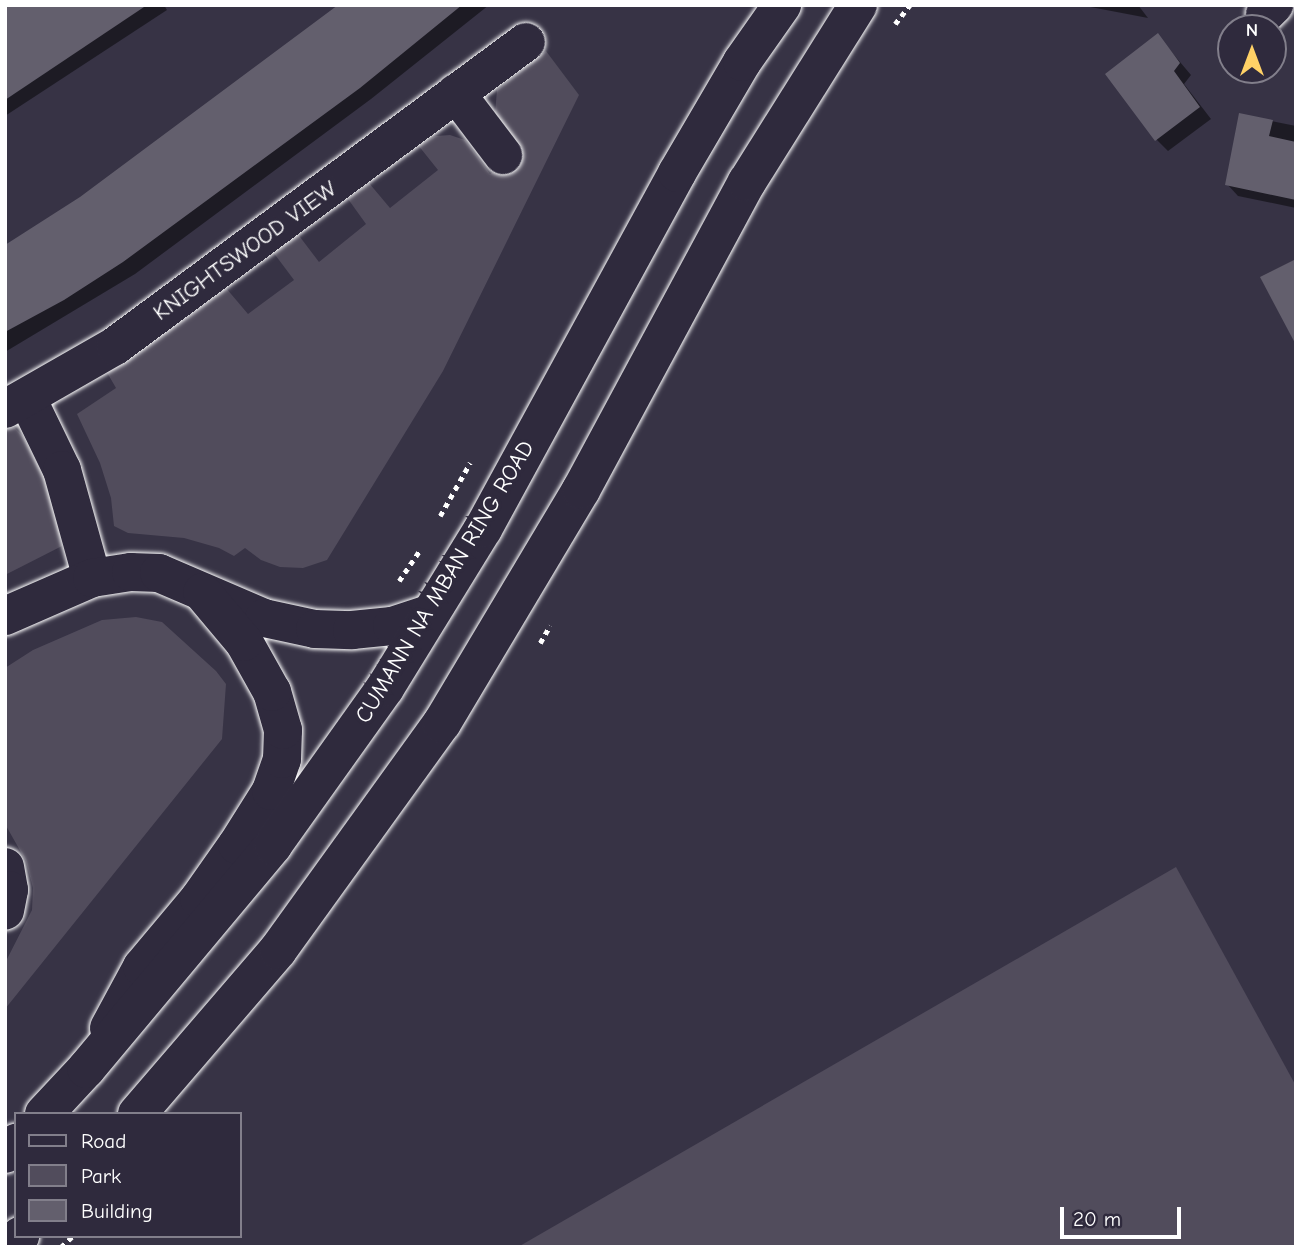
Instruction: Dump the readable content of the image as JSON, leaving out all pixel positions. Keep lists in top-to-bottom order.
{
  "streets": {
    "main road": ["KNIGHTSWOOD VIEW", "CUMANN NA MBAN RING ROAD"]
  },
  "legend": ["Road", "Park", "Building"],
  "scale_bar": "20 m",
  "north": "top"
}
